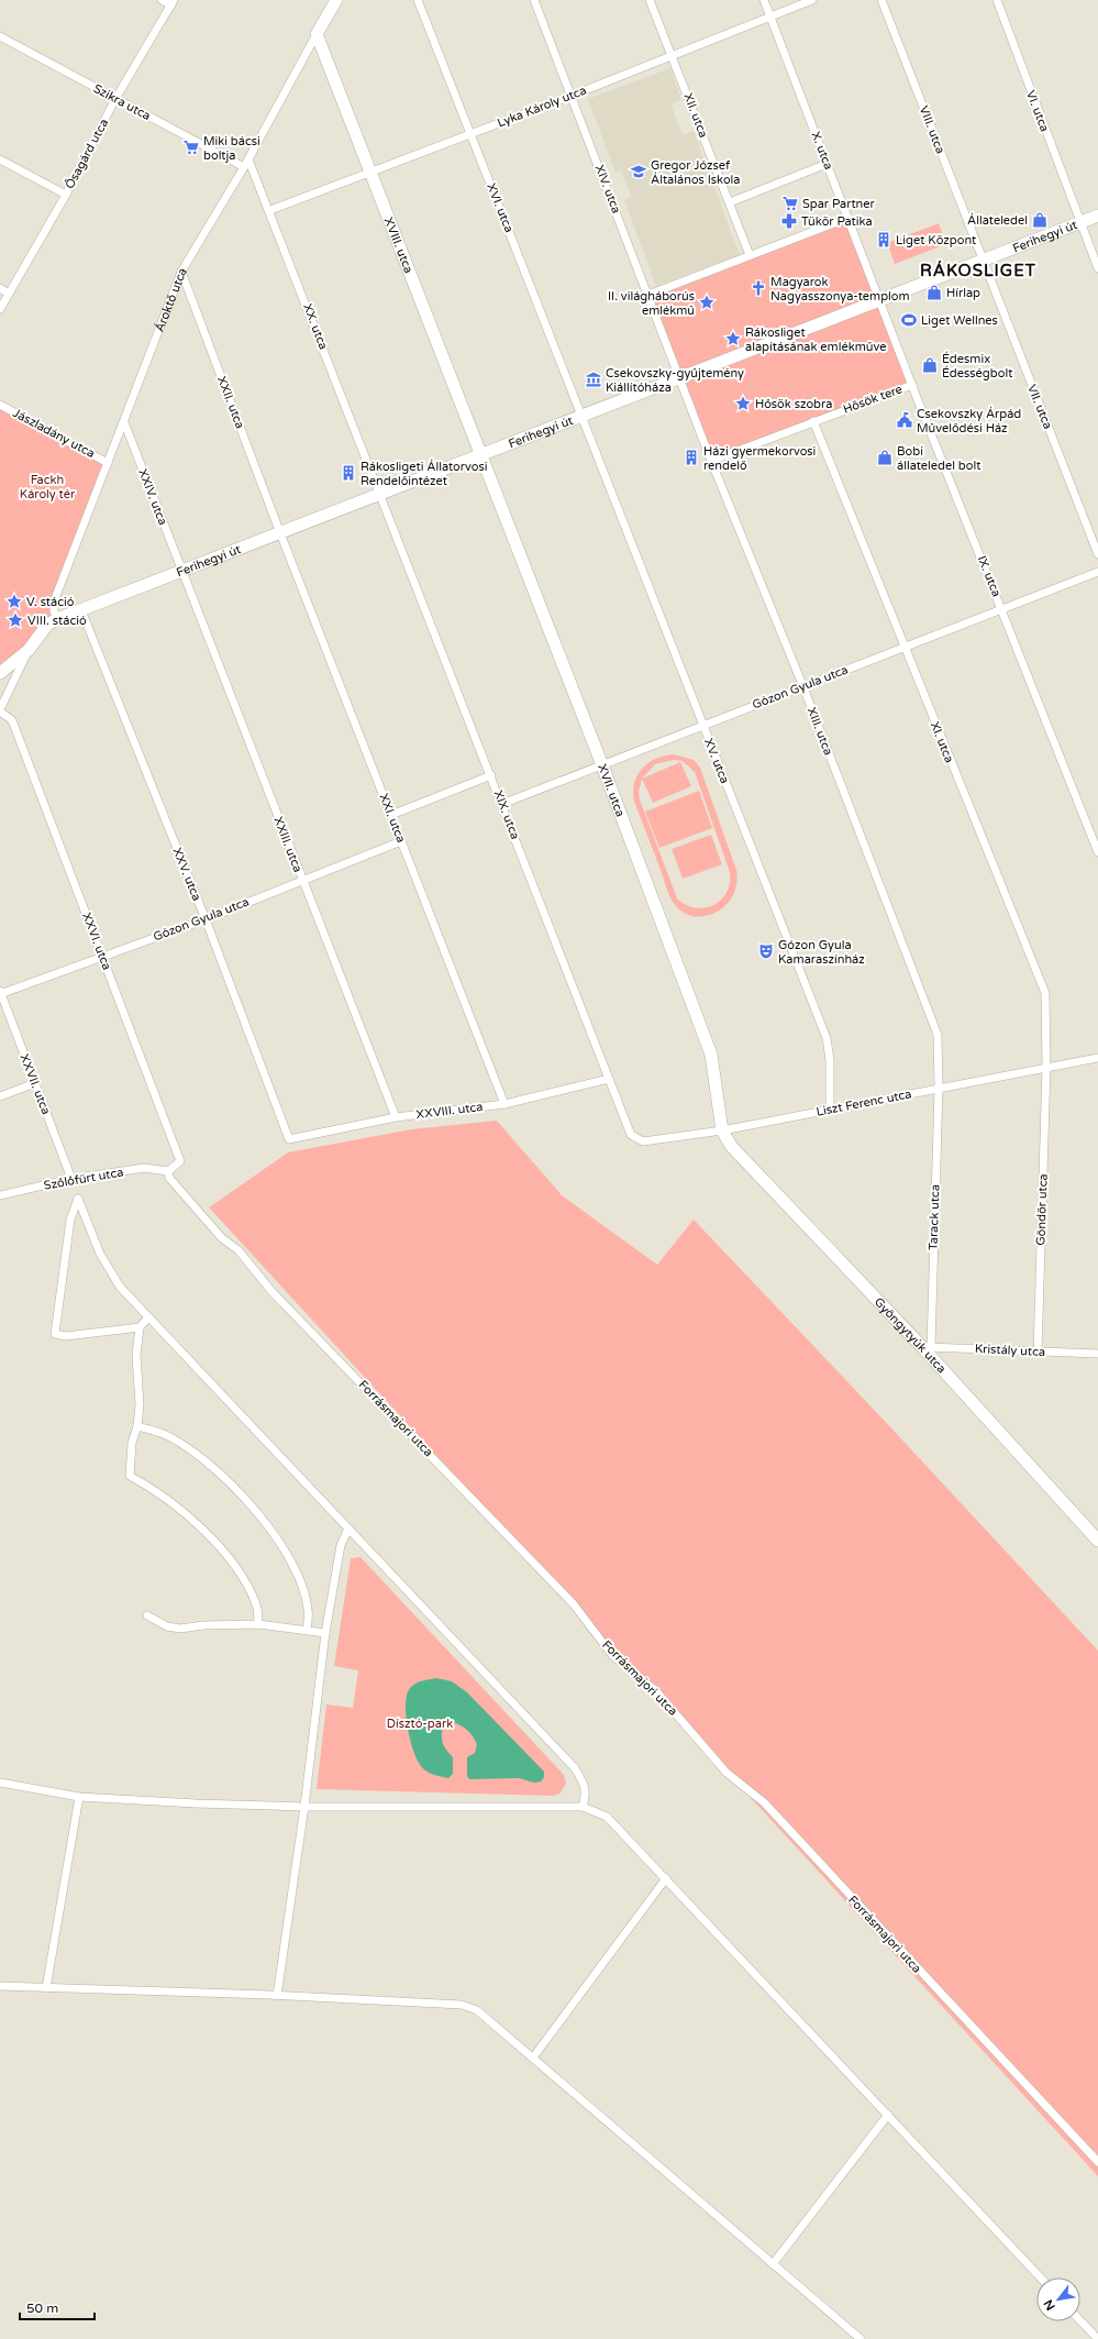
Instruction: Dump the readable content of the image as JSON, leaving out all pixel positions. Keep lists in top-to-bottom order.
{
  "streets": {
    "street": [
      "Szikra utca",
      "Lyka Károly utca",
      "VI. utca",
      "XII. utca",
      "VIII. utca",
      "X. utca",
      "Ősagárd utca",
      "XIV. utca",
      "XVI. utca",
      "Ferihegyi út",
      "XVIII. utca",
      "Ároktő utca",
      "XX. utca",
      "Hősök tere",
      "XXII. utca",
      "VII. utca",
      "Jászladány utca",
      "XXIV. utca",
      "IX. utca",
      "Gózon Gyula utca",
      "XIII. utca",
      "XI. utca",
      "XV. utca",
      "XVII. utca",
      "XIX. utca",
      "XXI. utca",
      "XXIII. utca",
      "XXV. utca",
      "XXVI. utca",
      "XXVII. utca",
      "Liszt Ferenc utca",
      "XXVIII. utca",
      "Szőlőfürt utca",
      "Göndör utca",
      "Tarack utca",
      "Gyöngytyúk utca",
      "Kristály utca",
      "Forrásmajori utca"
    ]
  },
  "crossings": [
    ["Szikra utca", "Ősagárd utca"],
    ["Szikra utca", "Ároktő utca"],
    ["Lyka Károly utca", "XII. utca"],
    ["Lyka Károly utca", "X. utca"],
    ["Lyka Károly utca", "XIV. utca"],
    ["Lyka Károly utca", "XVI. utca"],
    ["Lyka Károly utca", "XVIII. utca"],
    ["Lyka Károly utca", "XX. utca"],
    ["VI. utca", "Ferihegyi út"],
    ["VIII. utca", "Ferihegyi út"],
    ["VIII. utca", "VII. utca"],
    ["X. utca", "Ferihegyi út"],
    ["X. utca", "IX. utca"],
    ["XIV. utca", "Ferihegyi út"],
    ["XIV. utca", "XIII. utca"],
    ["XVI. utca", "Ferihegyi út"],
    ["XVI. utca", "XV. utca"],
    ["Ferihegyi út", "XVIII. utca"],
    ["Ferihegyi út", "Ároktő utca"],
    ["Ferihegyi út", "XX. utca"],
    ["Ferihegyi út", "XXII. utca"],
    ["Ferihegyi út", "VII. utca"],
    ["Ferihegyi út", "XXIV. utca"],
    ["Ferihegyi út", "IX. utca"],
    ["Ferihegyi út", "XIII. utca"],
    ["Ferihegyi út", "XV. utca"],
    ["Ferihegyi út", "XVII. utca"],
    ["Ferihegyi út", "XIX. utca"],
    ["Ferihegyi út", "XXI. utca"],
    ["Ferihegyi út", "XXIII. utca"],
    ["Ferihegyi út", "XXV. utca"],
    ["XVIII. utca", "Ároktő utca"],
    ["XVIII. utca", "XVII. utca"],
    ["Ároktő utca", "XX. utca"],
    ["Ároktő utca", "XXII. utca"],
    ["Ároktő utca", "Jászladány utca"],
    ["Ároktő utca", "XXIV. utca"],
    ["XX. utca", "XIX. utca"],
    ["Hősök tere", "IX. utca"],
    ["Hősök tere", "XIII. utca"],
    ["Hősök tere", "XI. utca"],
    ["XXII. utca", "XXI. utca"],
    ["XXIV. utca", "XXIII. utca"],
    ["IX. utca", "Gózon Gyula utca"],
    ["Gózon Gyula utca", "XIII. utca"],
    ["Gózon Gyula utca", "XI. utca"],
    ["Gózon Gyula utca", "XV. utca"],
    ["Gózon Gyula utca", "XVII. utca"],
    ["Gózon Gyula utca", "XIX. utca"],
    ["Gózon Gyula utca", "XXI. utca"],
    ["Gózon Gyula utca", "XXIII. utca"],
    ["Gózon Gyula utca", "XXV. utca"],
    ["Gózon Gyula utca", "XXVI. utca"],
    ["Gózon Gyula utca", "XXVII. utca"],
    ["XIII. utca", "Liszt Ferenc utca"],
    ["XIII. utca", "Tarack utca"],
    ["XI. utca", "Liszt Ferenc utca"],
    ["XI. utca", "Göndör utca"],
    ["XV. utca", "Liszt Ferenc utca"],
    ["XVII. utca", "Liszt Ferenc utca"],
    ["XVII. utca", "Gyöngytyúk utca"],
    ["XIX. utca", "Liszt Ferenc utca"],
    ["XIX. utca", "XXVIII. utca"],
    ["XXI. utca", "XXVIII. utca"],
    ["XXIII. utca", "XXVIII. utca"],
    ["XXV. utca", "XXVIII. utca"],
    ["XXVI. utca", "Szőlőfürt utca"],
    ["XXVI. utca", "Forrásmajori utca"],
    ["XXVII. utca", "Szőlőfürt utca"],
    ["Liszt Ferenc utca", "Göndör utca"],
    ["Liszt Ferenc utca", "Tarack utca"],
    ["Liszt Ferenc utca", "Gyöngytyúk utca"],
    ["Szőlőfürt utca", "Forrásmajori utca"],
    ["Göndör utca", "Kristály utca"],
    ["Tarack utca", "Gyöngytyúk utca"],
    ["Tarack utca", "Kristály utca"],
    ["Gyöngytyúk utca", "Kristály utca"]
  ],
  "districts": ["RÁKOSLIGET"],
  "parks": ["Fackh Károly tér", "Dísztó-park"],
  "places": {
    "supermarket": ["Miki bácsi boltja", "Spar Partner"],
    "school or university": ["Gregor József Általános Iskola"],
    "shop": [
      "Állateledel",
      "Hírlap",
      "Édesmix Édességbolt",
      "Bobi állateledel bolt"
    ],
    "pharmacy": ["Tükör Patika"],
    "building": ["Liget Központ", "Házi gyermekorvosi rendelő", "Rákosligeti Állatorvosi Rendelőintézet"],
    "church": ["Magyarok Nagyasszonya-templom"],
    "place": [
      "II. világháborús emlékmű",
      "Rákosliget alapításának emlékműve",
      "Hősök szobra",
      "V. stáció",
      "VIII. stáció"
    ],
    "sports": ["Liget Wellnes"],
    "museum": ["Csekovszky-gyűjtemény Kiállítóháza"],
    "public building": ["Csekovszky Árpád Művelődési Ház"],
    "theatre": ["Gózon Gyula Kamaraszínház"]
  },
  "scale_bar": "50 m",
  "north": "bottom left"
}
